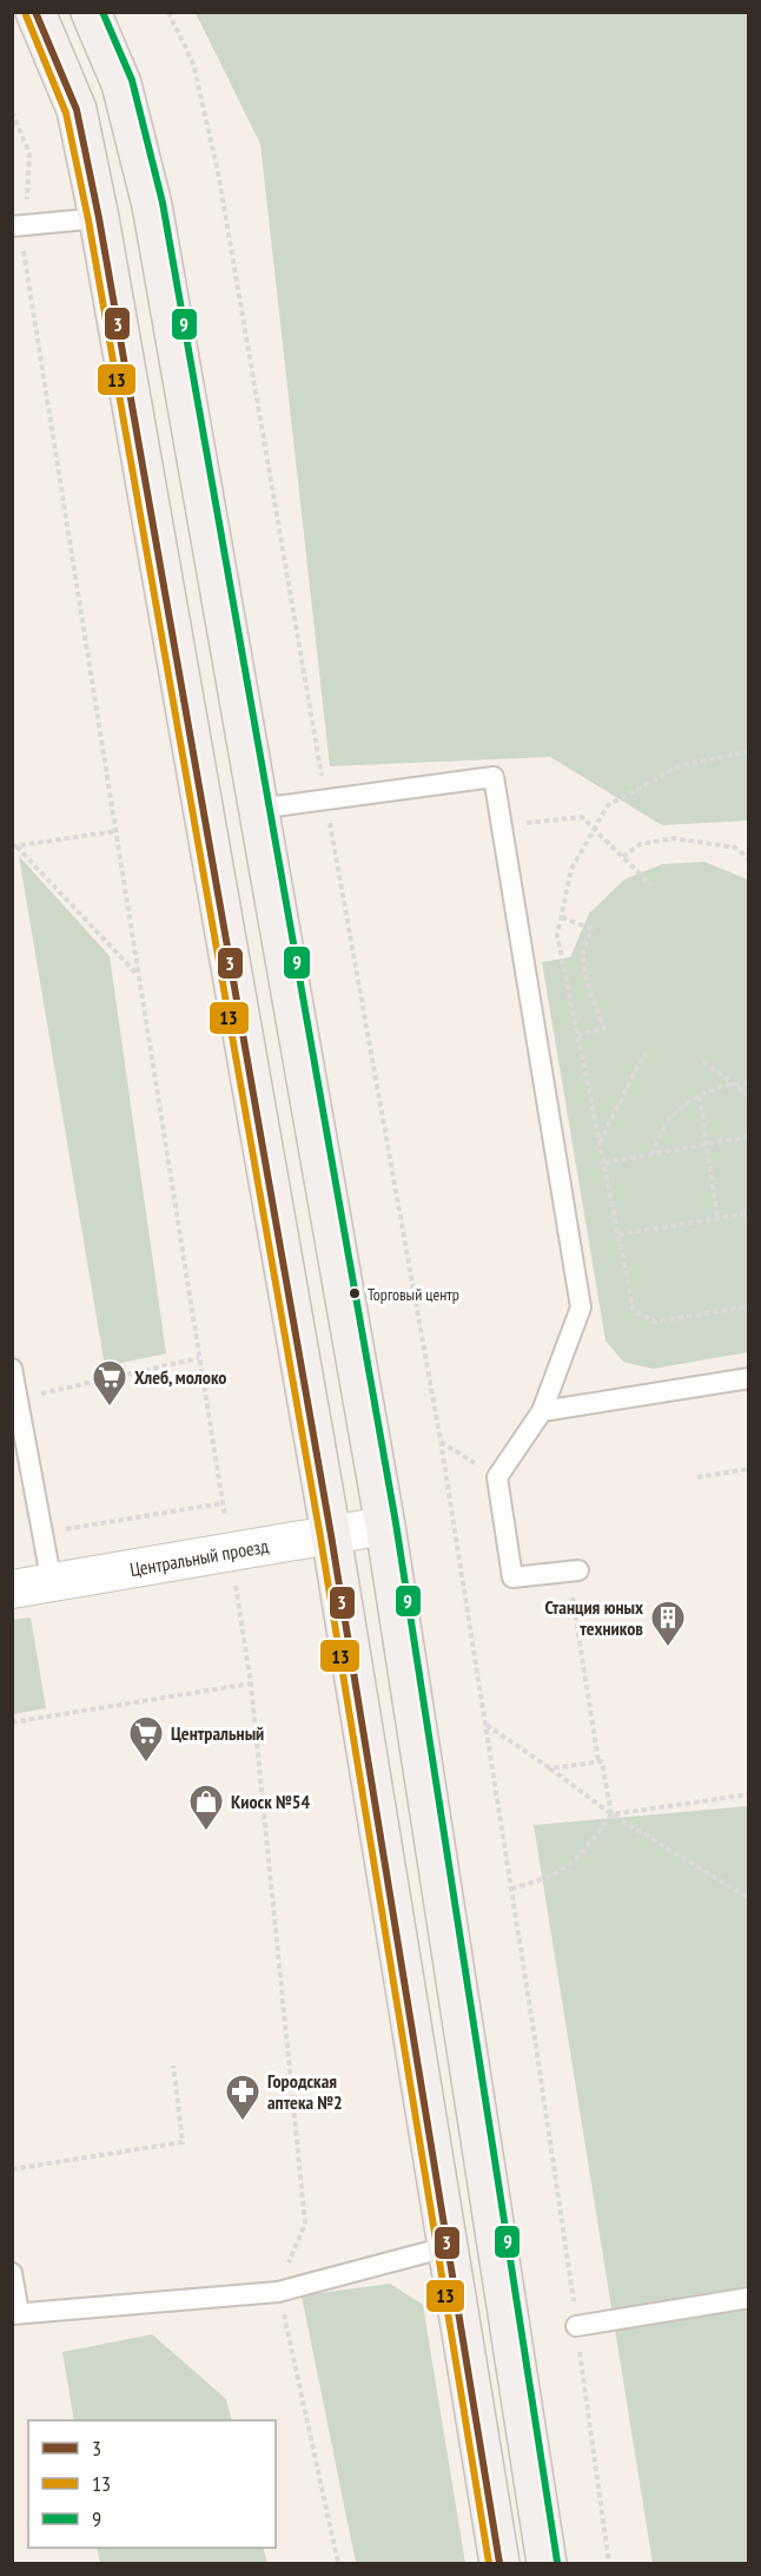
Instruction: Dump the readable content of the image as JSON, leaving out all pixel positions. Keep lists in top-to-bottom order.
{
  "streets": {
    "street": ["Центральный проезд"]
  },
  "places": {
    "other": ["Торговый центр"],
    "supermarket": ["Хлеб, молоко", "Центральный"],
    "building": ["Станция юных техников"],
    "shop": ["Киоск №54"],
    "pharmacy": ["Городская аптека №2"]
  },
  "lines": ["transit line 3", "transit line 9", "transit line 13"],
  "legend": ["3", "13", "9"]
}
